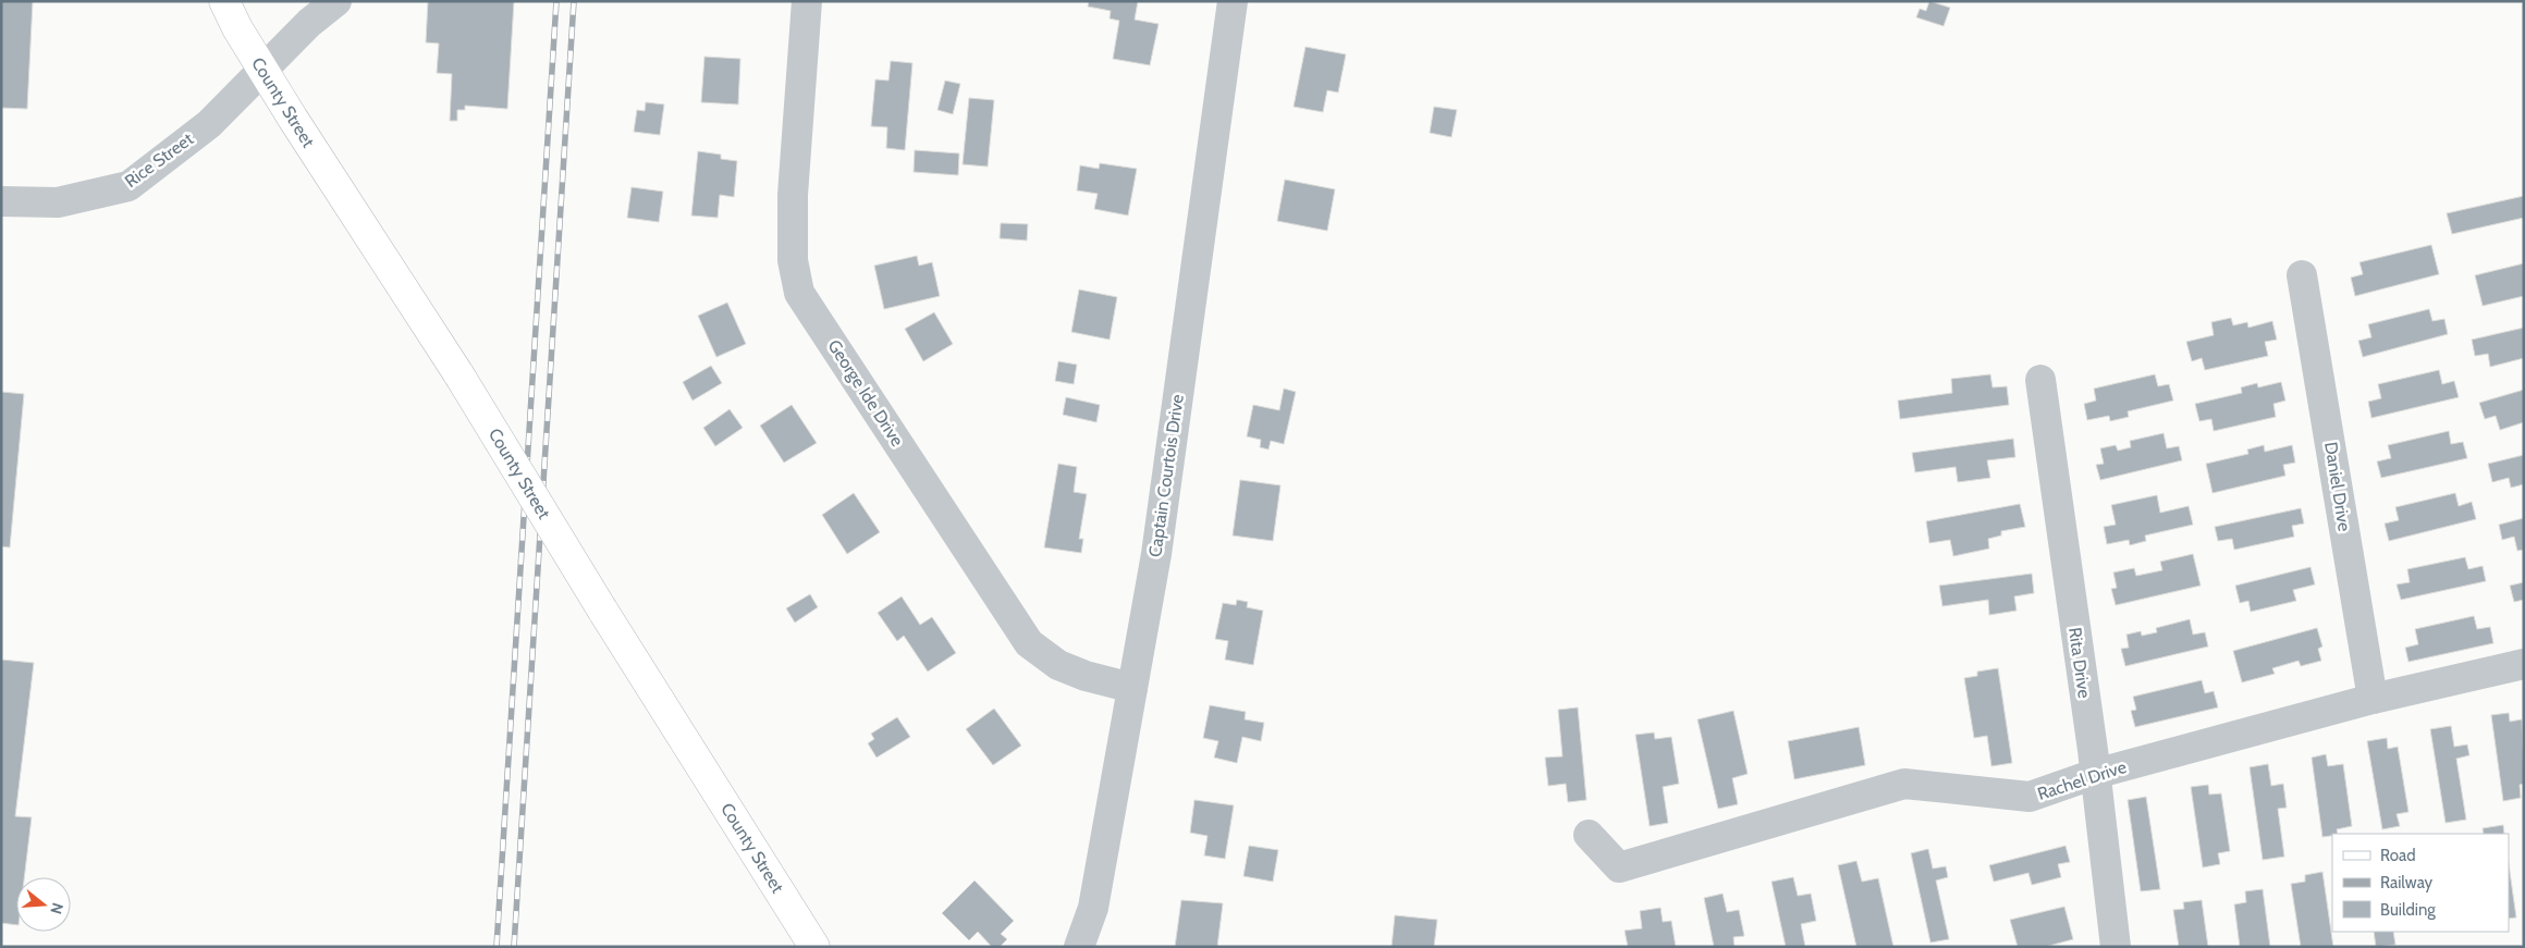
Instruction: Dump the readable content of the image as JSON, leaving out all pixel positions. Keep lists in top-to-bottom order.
{
  "streets": {
    "main road": ["County Street"],
    "street": [
      "Rice Street",
      "George Ide Drive",
      "Captain Courtois Drive",
      "Daniel Drive",
      "Rita Drive",
      "Rachel Drive"
    ]
  },
  "crossings": [
    ["County Street", "Rice Street"],
    ["George Ide Drive", "Captain Courtois Drive"],
    ["Daniel Drive", "Rachel Drive"],
    ["Rita Drive", "Rachel Drive"]
  ],
  "legend": ["Road", "Railway", "Building"],
  "north": "right"
}
